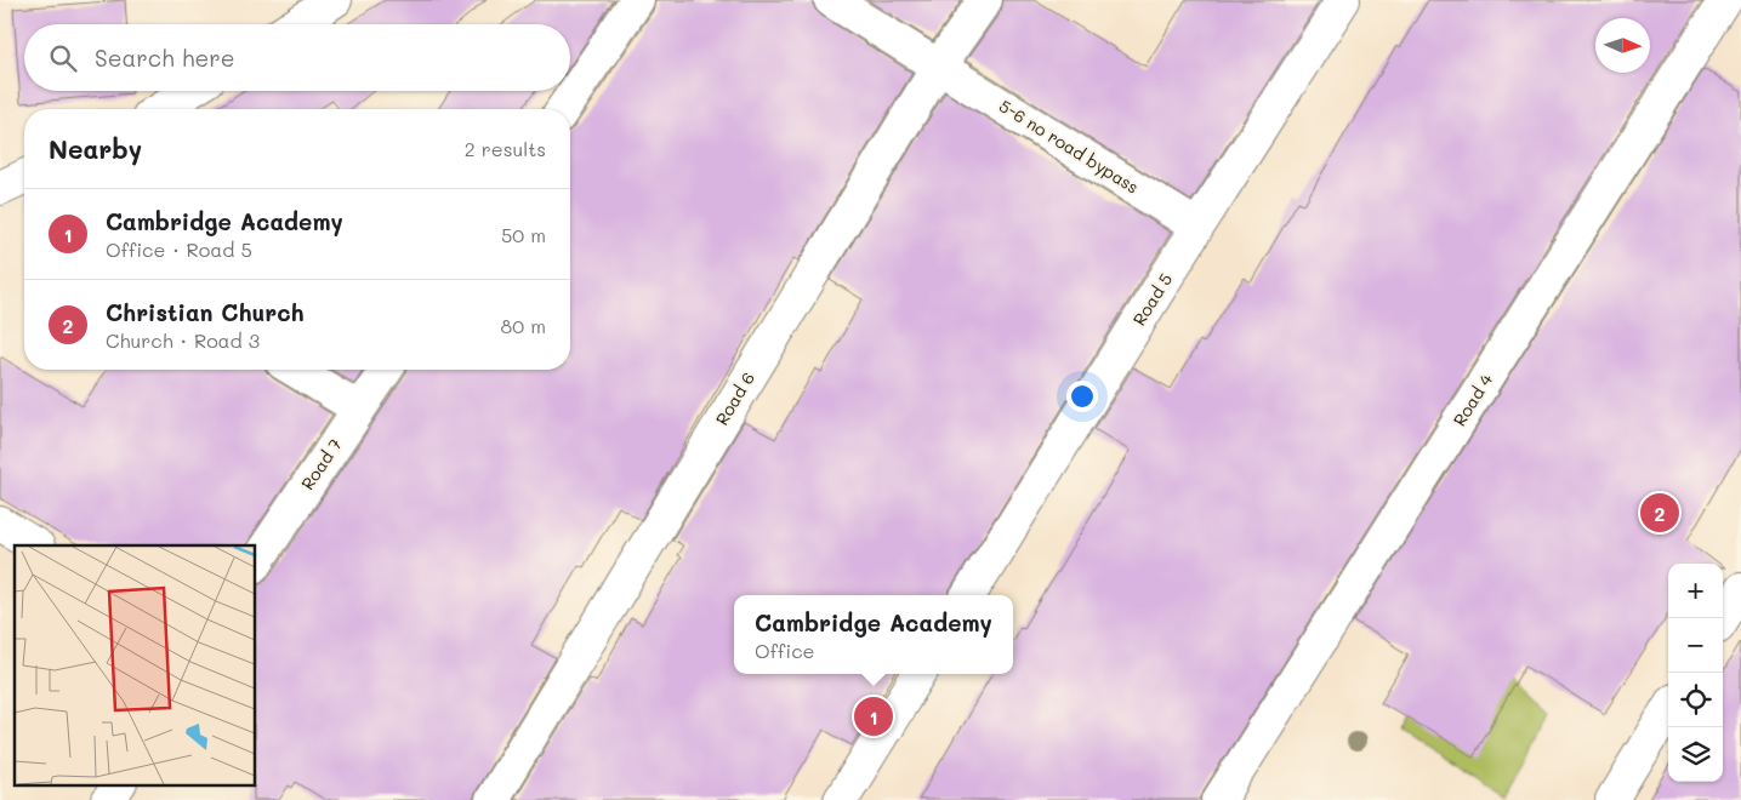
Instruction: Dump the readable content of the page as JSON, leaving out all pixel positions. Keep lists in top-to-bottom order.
{
  "streets": {
    "street": [
      "5-6 no road bypass",
      "Road 5",
      "Road 6",
      "Road 4",
      "Road 7"
    ]
  },
  "crossings": [
    ["5-6 no road bypass", "Road 5"],
    ["5-6 no road bypass", "Road 6"]
  ],
  "north": "right",
  "page": {
    "search": "Search here",
    "heading": ["Nearby", "2 results"],
    "list": [
      {
        "mark": "1",
        "name": "Cambridge Academy",
        "note": "Office · Road 5",
        "value": "50 m"
      },
      {
        "mark": "2",
        "name": "Christian Church",
        "note": "Church · Road 3",
        "value": "80 m"
      }
    ],
    "pins": ["2", "1"],
    "map_buttons": ["+", "−"],
    "popup": ["Cambridge Academy", "Office"]
  }
}
